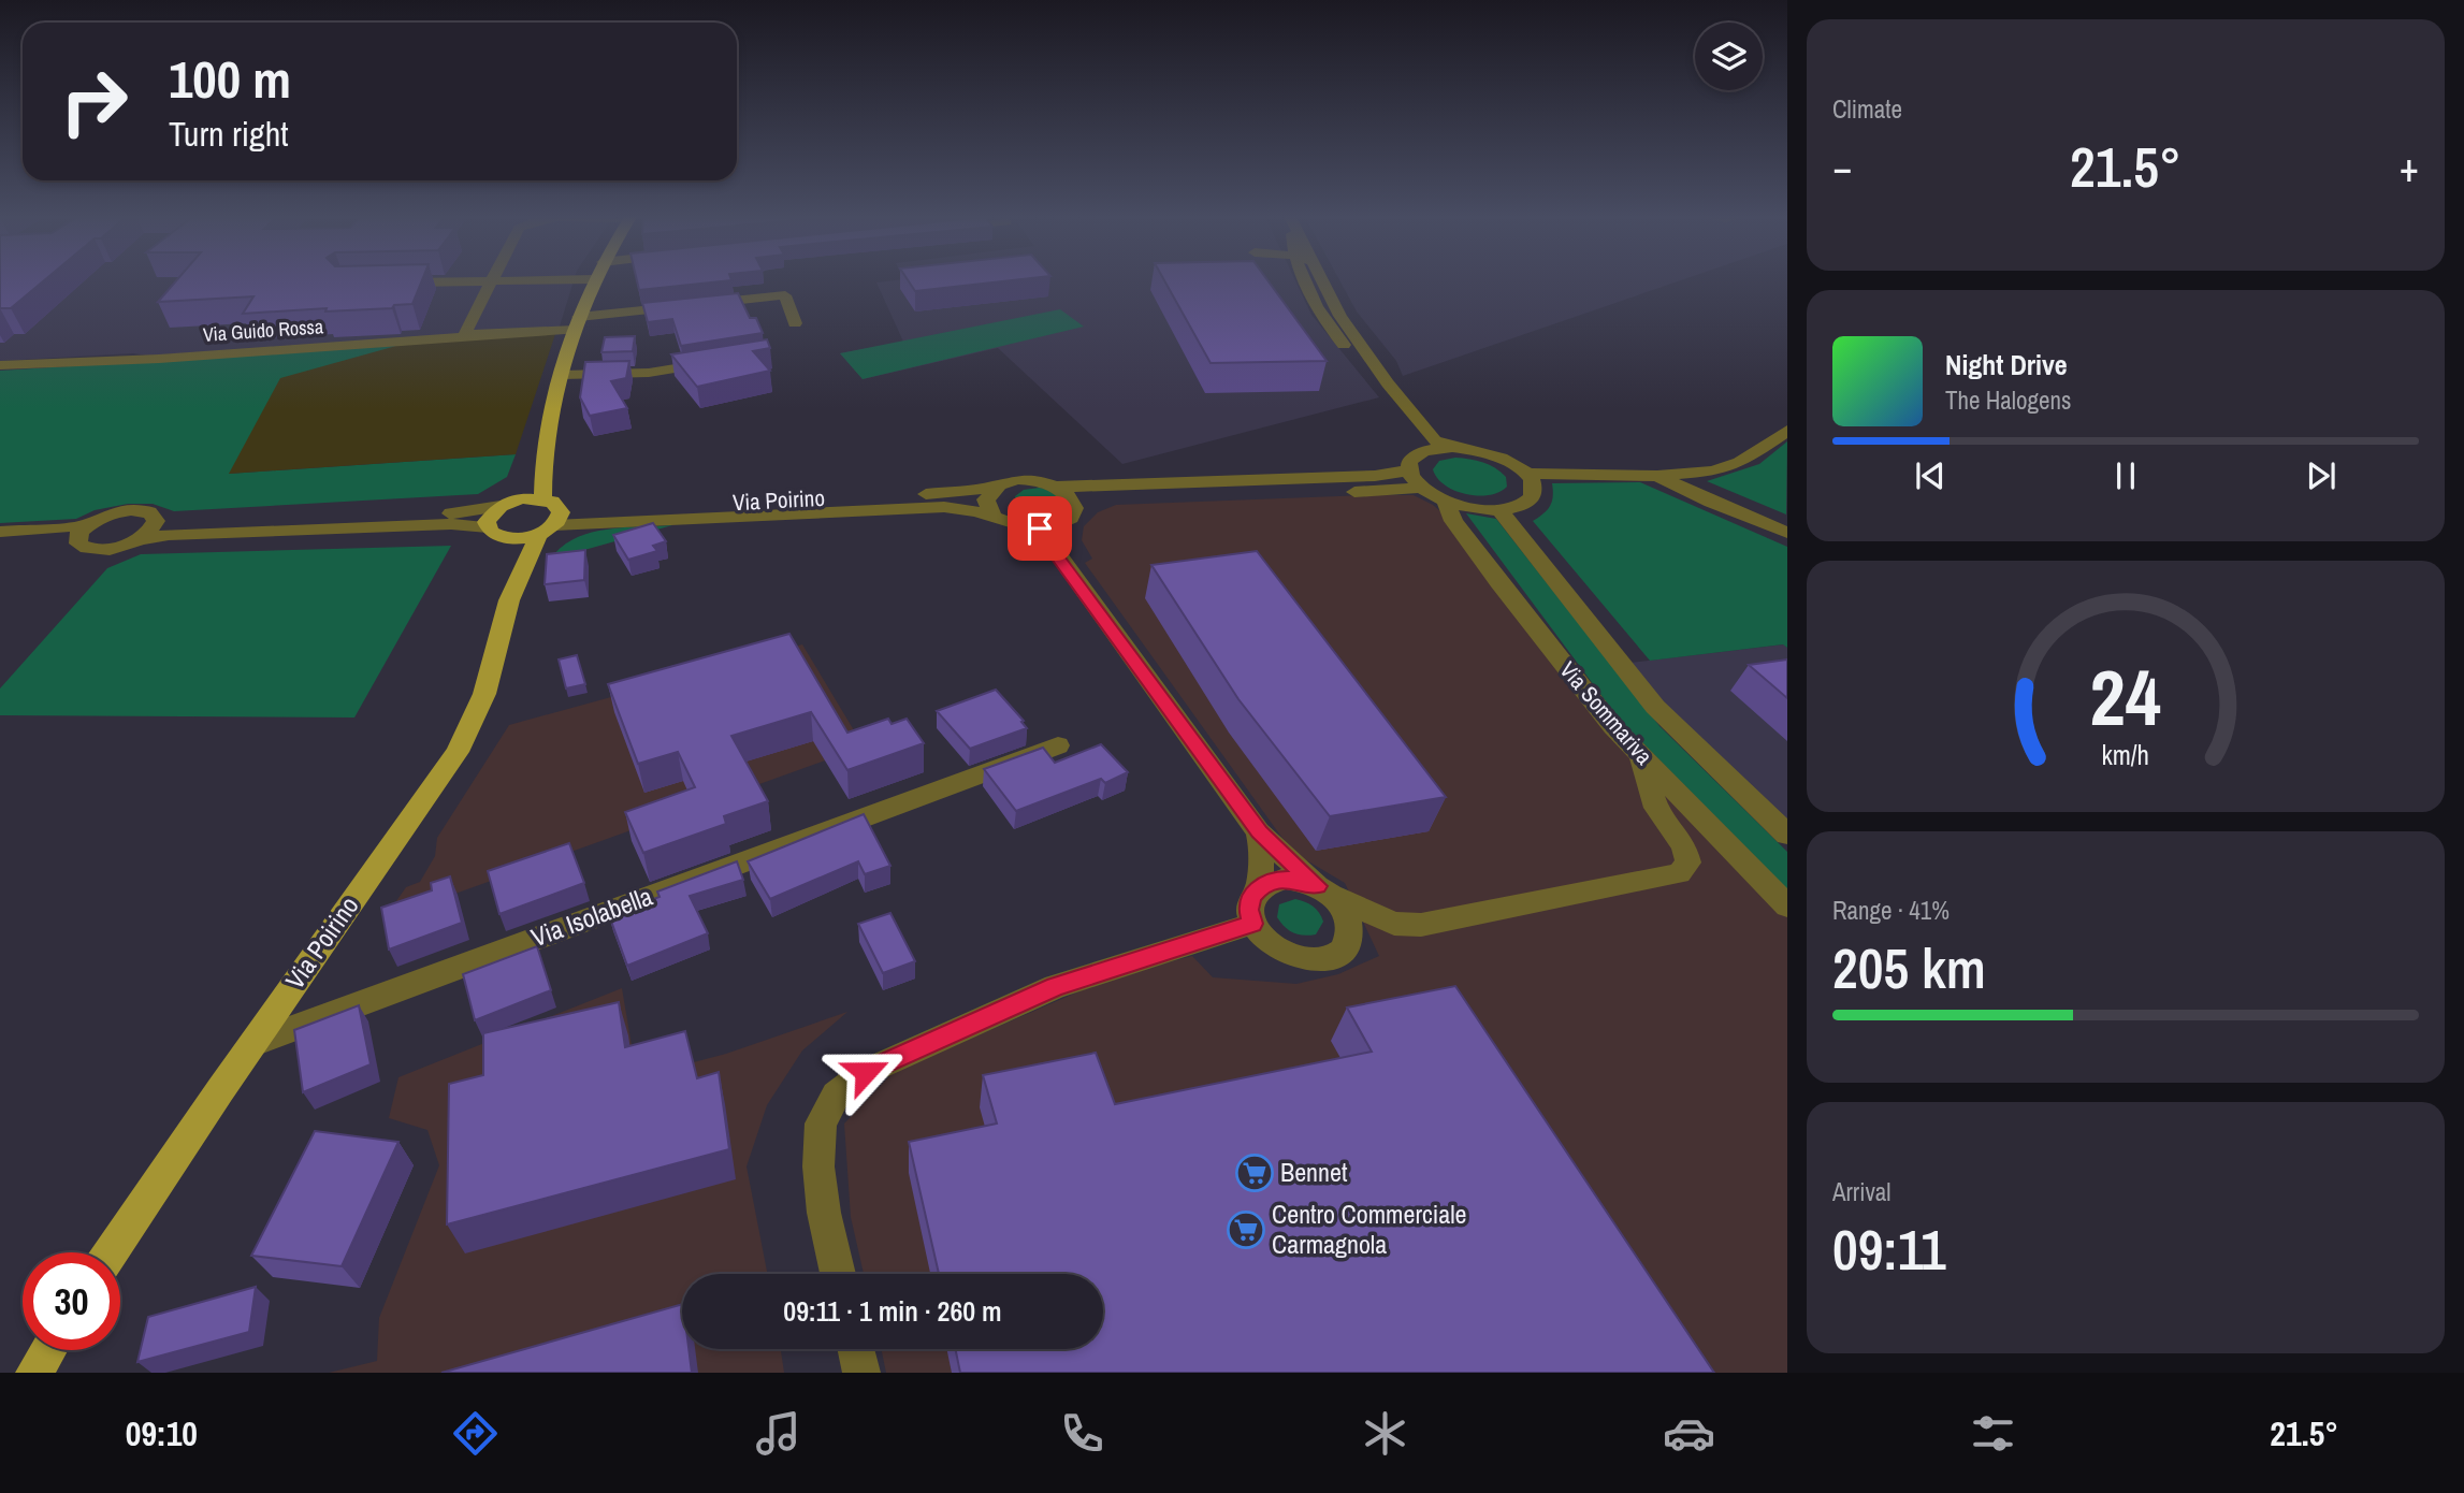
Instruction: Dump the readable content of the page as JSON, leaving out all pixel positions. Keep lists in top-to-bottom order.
{
  "streets": {
    "main road": ["Via Poirino"],
    "street": ["Via Guido Rossa", "Via Sommariva", "Via Isolabella"]
  },
  "crossings": [
    ["Via Guido Rossa", "Via Poirino"],
    ["Via Poirino", "Via Isolabella"]
  ],
  "places": {
    "supermarket": ["Bennet", "Centro Commerciale Carmagnola"]
  },
  "page": {
    "tile": [
      "Climate",
      ["Range · 41%", "205 km"],
      ["Arrival", "09:11"]
    ],
    "turn": ["100 m", "Turn right"],
    "heat": ["−", "21.5°", "+"],
    "song": ["Night Drive", "The Halogens"],
    "limit": "30",
    "trip": "09:11 · 1 min · 260 m",
    "tabs": ["09:10", "21.5°"],
    "gauge": ["24", "km/h"]
  }
}
